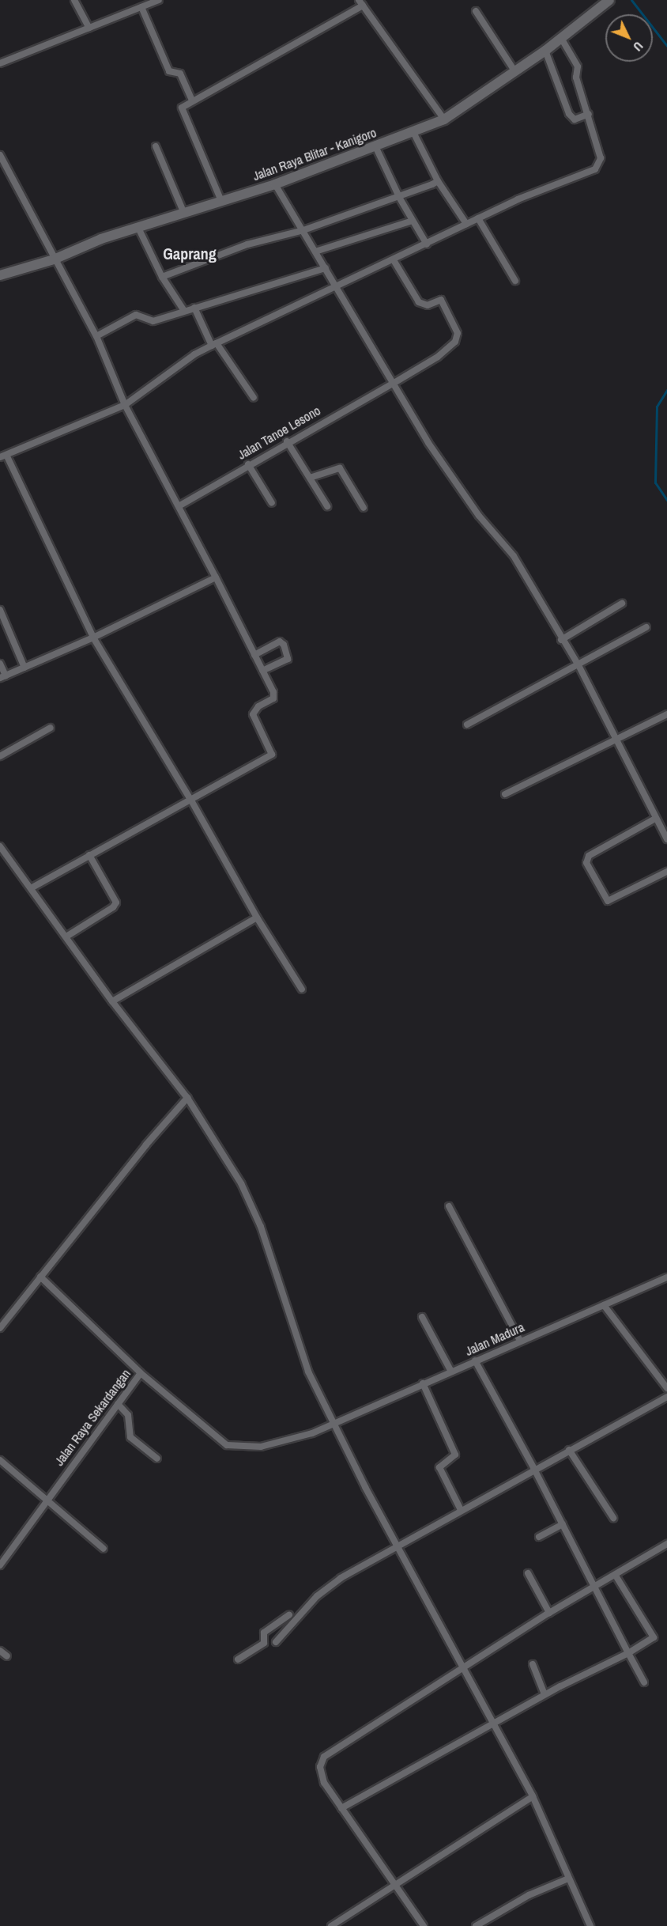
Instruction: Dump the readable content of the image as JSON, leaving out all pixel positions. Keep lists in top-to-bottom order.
{
  "streets": {
    "main road": ["Jalan Raya Blitar - Kanigoro"],
    "street": ["Jalan Tanoe Lesono", "Jalan Madura", "Jalan Raya Sekardangan"]
  },
  "crossings": [
    ["Jalan Madura", "Jalan Raya Sekardangan"]
  ],
  "districts": ["Gaprang"],
  "north": "bottom right"
}
